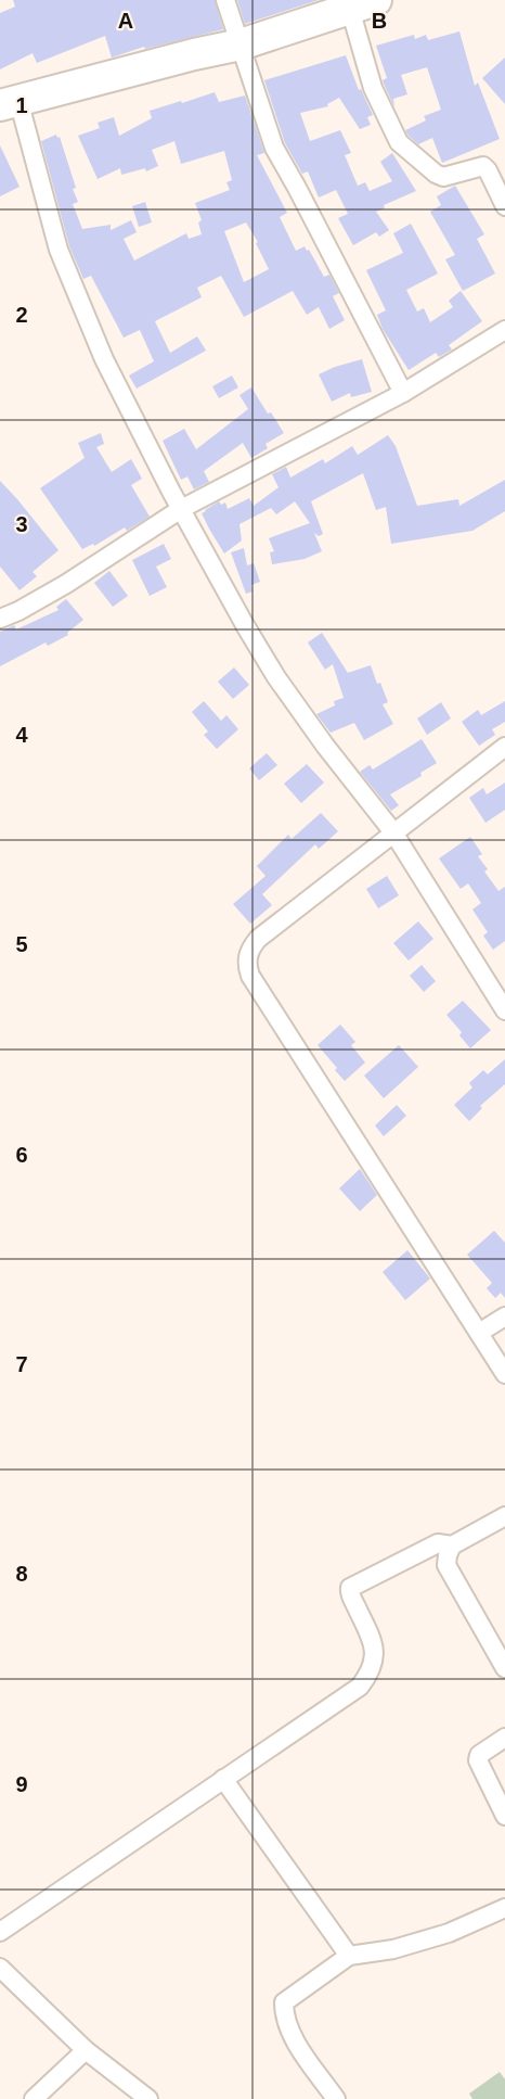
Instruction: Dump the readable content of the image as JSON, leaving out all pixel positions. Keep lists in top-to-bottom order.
{
  "grid": {
    "columns": ["A", "B"],
    "rows": [
      "1",
      "2",
      "3",
      "4",
      "5",
      "6",
      "7",
      "8",
      "9"
    ]
  }
}
